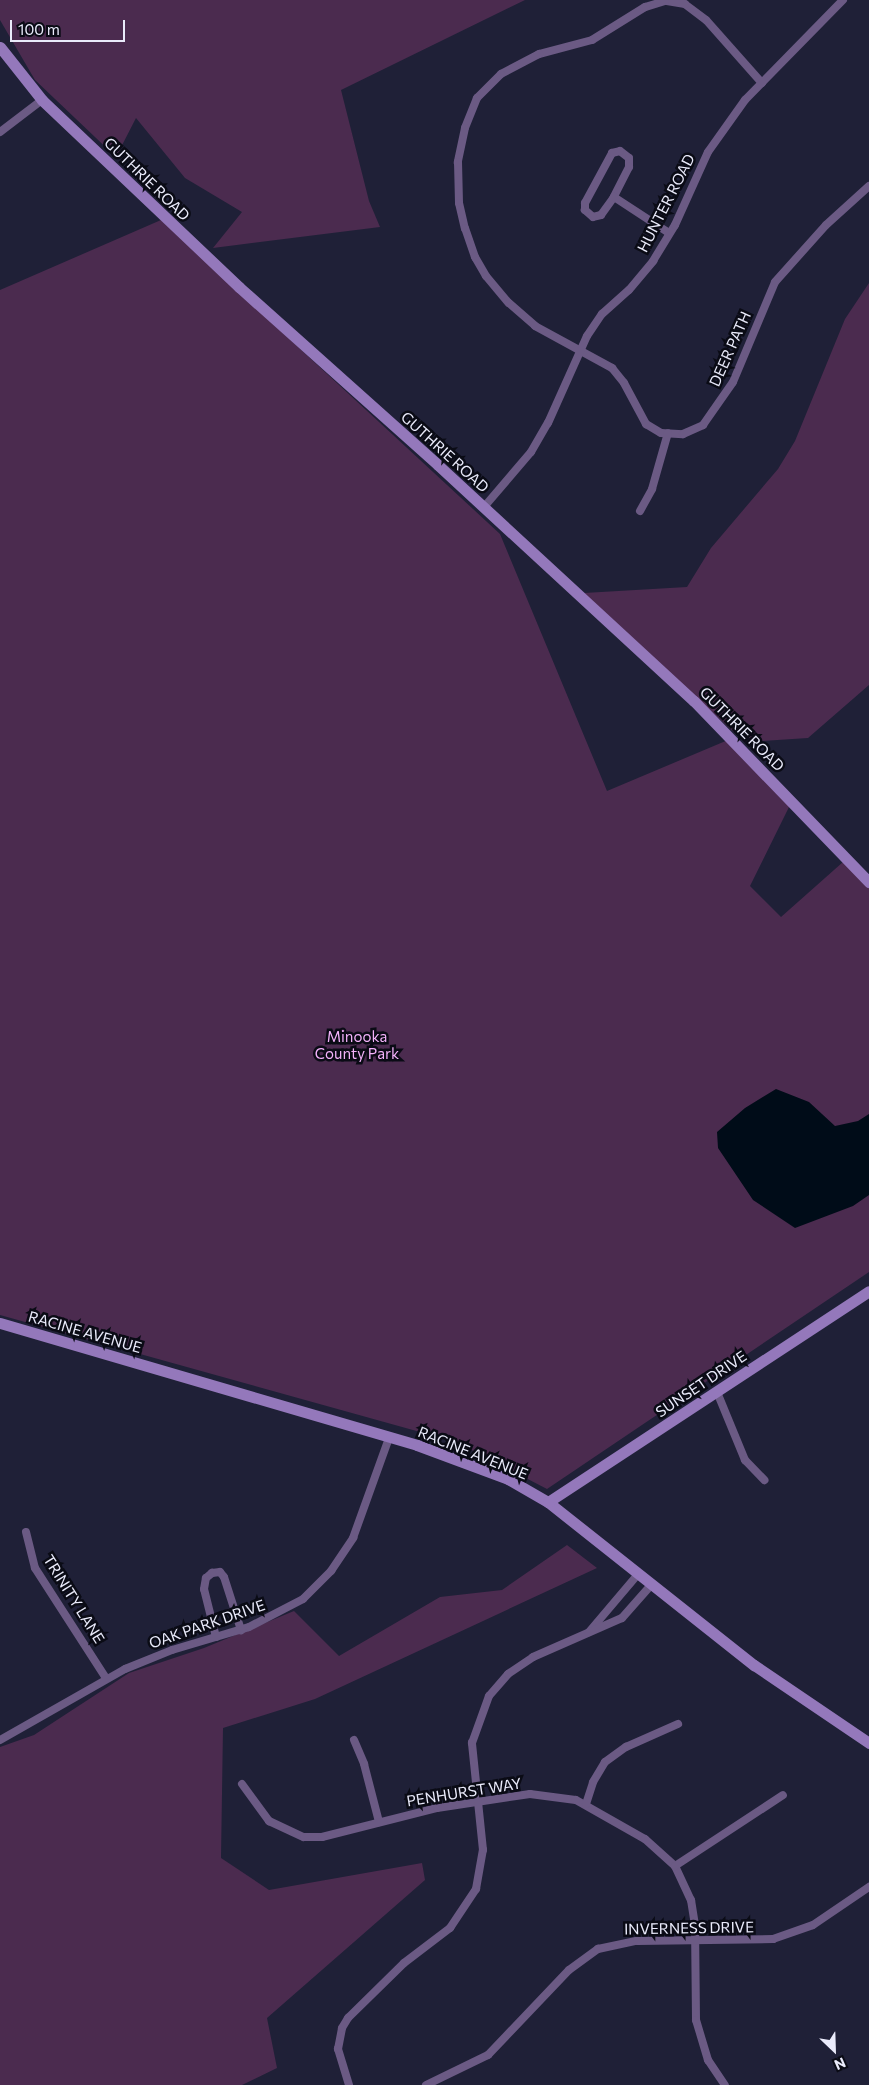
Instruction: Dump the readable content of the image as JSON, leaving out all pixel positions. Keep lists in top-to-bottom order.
{
  "streets": {
    "street": [
      "GUTHRIE ROAD",
      "HUNTER ROAD",
      "DEER PATH",
      "RACINE AVENUE",
      "SUNSET DRIVE",
      "TRINITY LANE",
      "OAK PARK DRIVE",
      "PENHURST WAY",
      "INVERNESS DRIVE"
    ]
  },
  "crossings": [
    ["GUTHRIE ROAD", "HUNTER ROAD"],
    ["RACINE AVENUE", "SUNSET DRIVE"],
    ["RACINE AVENUE", "OAK PARK DRIVE"],
    ["TRINITY LANE", "OAK PARK DRIVE"],
    ["PENHURST WAY", "INVERNESS DRIVE"]
  ],
  "parks": ["Minooka County Park"],
  "scale_bar": "100 m",
  "north": "bottom right"
}
